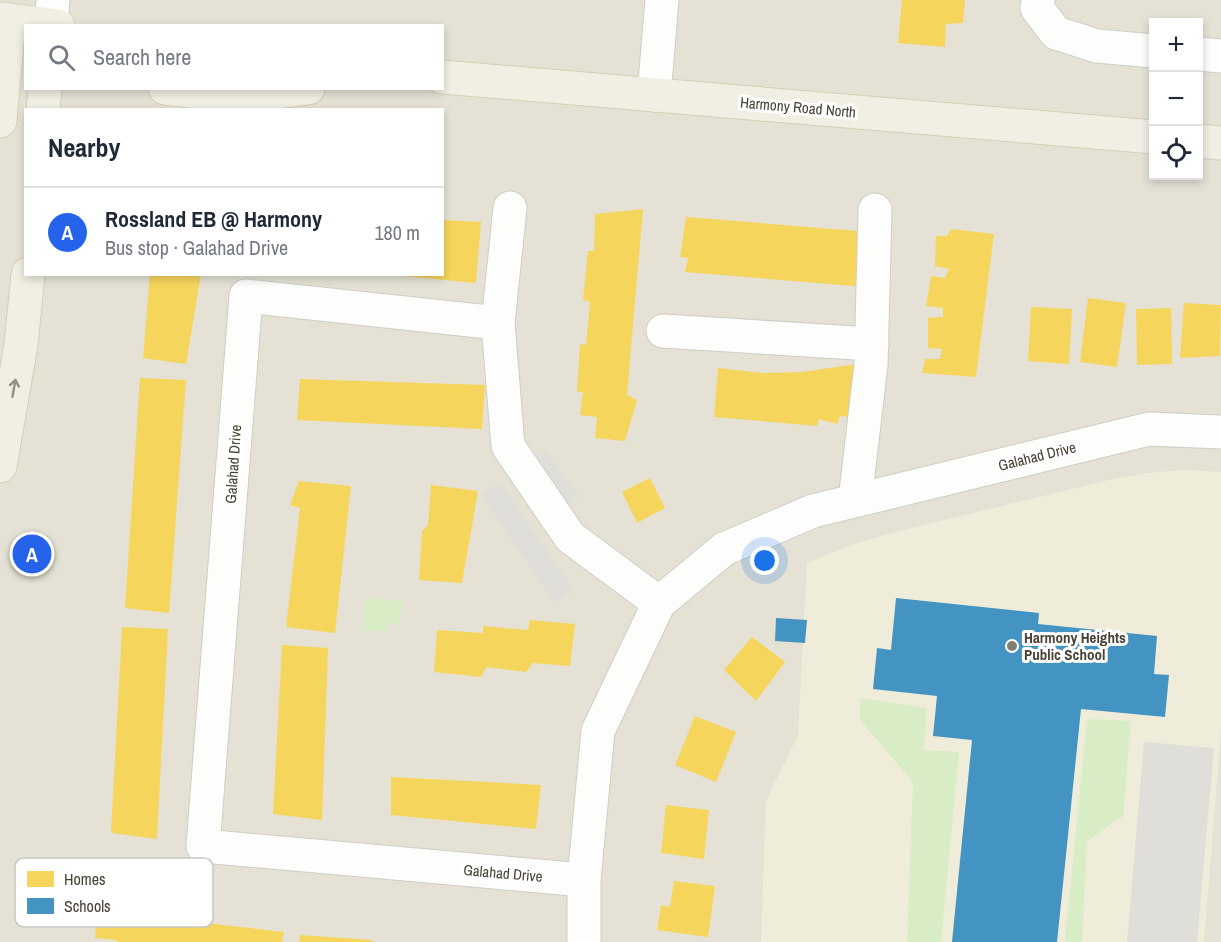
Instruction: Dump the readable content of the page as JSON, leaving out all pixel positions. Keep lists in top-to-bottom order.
{
  "streets": {
    "main road": ["Harmony Road North"],
    "street": ["Galahad Drive"]
  },
  "places": ["Harmony Heights Public School"],
  "legend": ["Homes", "Schools"],
  "page": {
    "map_buttons": ["+", "−"],
    "search": "Search here",
    "heading": "Nearby",
    "list": [
      {
        "mark": "A",
        "name": "Rossland EB @ Harmony",
        "note": "Bus stop · Galahad Drive",
        "value": "180 m"
      }
    ],
    "pins": "A"
  }
}
